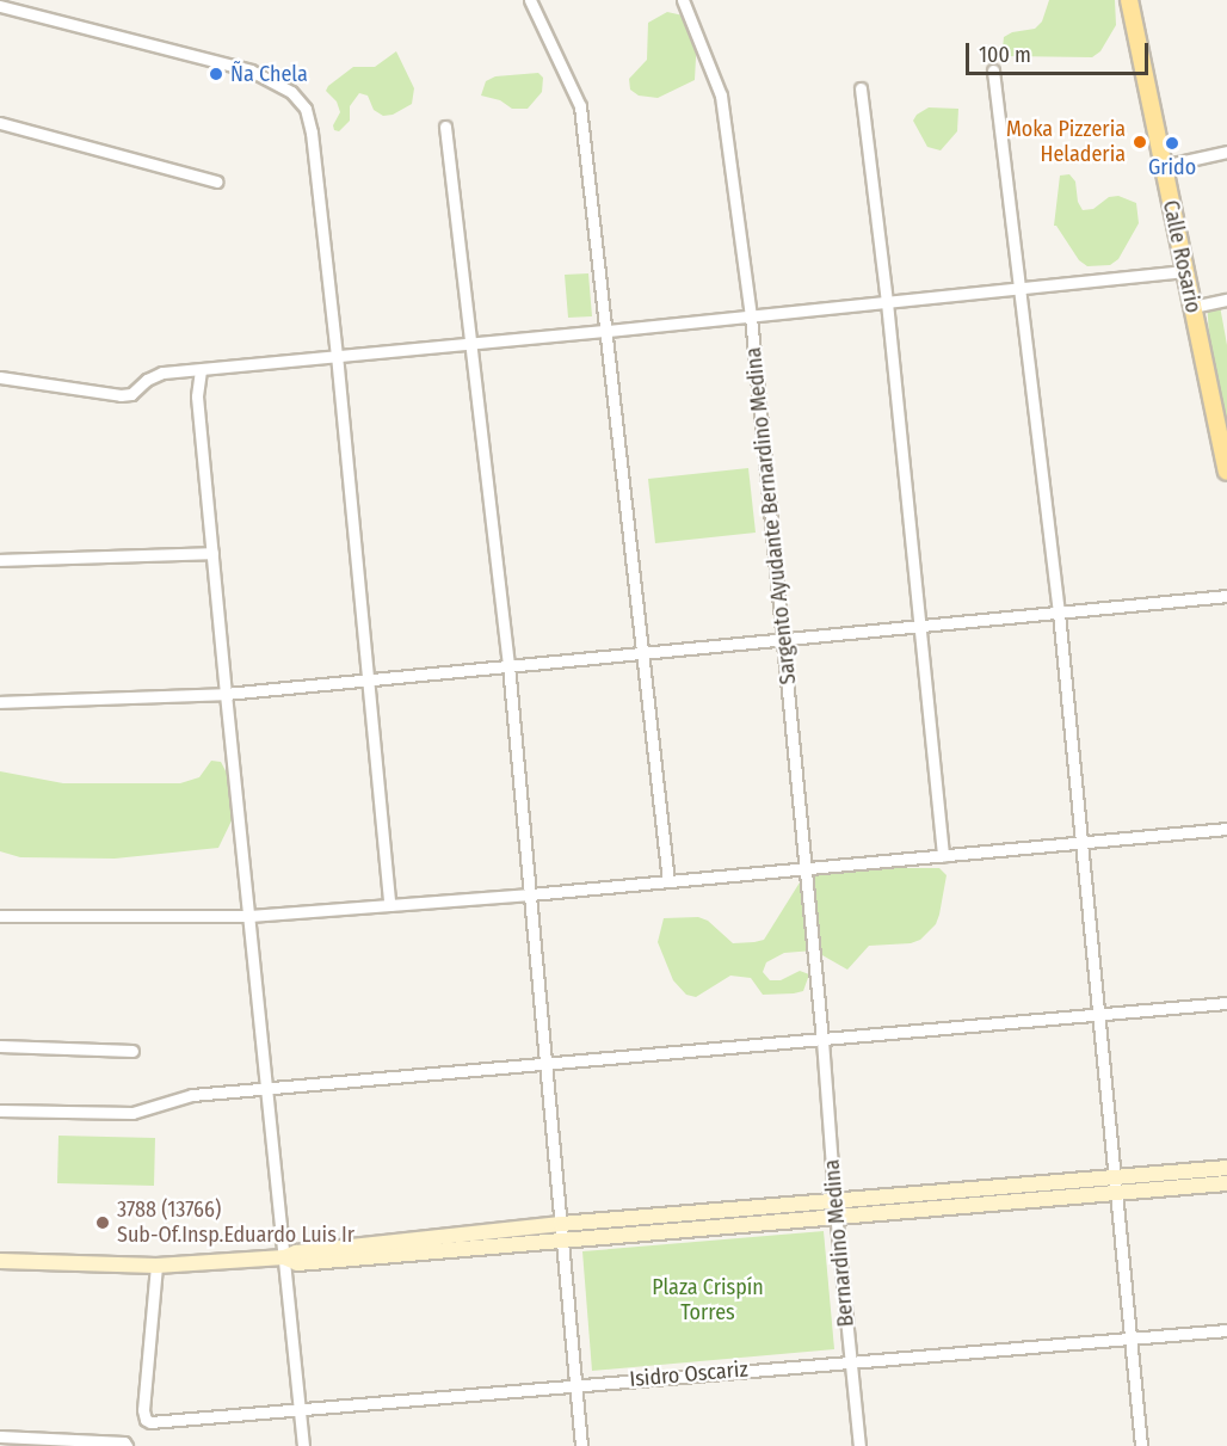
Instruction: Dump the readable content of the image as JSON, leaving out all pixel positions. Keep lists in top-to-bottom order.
{
  "streets": {
    "main road": ["Calle Rosario"],
    "street": ["Sargento Ayudante Bernardino Medina", "Bernardino Medina", "Isidro Oscariz"]
  },
  "crossings": [
    ["Sargento Ayudante Bernardino Medina", "Bernardino Medina"],
    ["Bernardino Medina", "Isidro Oscariz"]
  ],
  "parks": ["Plaza Crispín Torres"],
  "places": [
    "Ña Chela",
    "Moka Pizzeria Heladeria",
    "Grido",
    "3788 (13766) Sub-Of.Insp.Eduardo Luis Ir"
  ],
  "scale_bar": "100 m"
}
